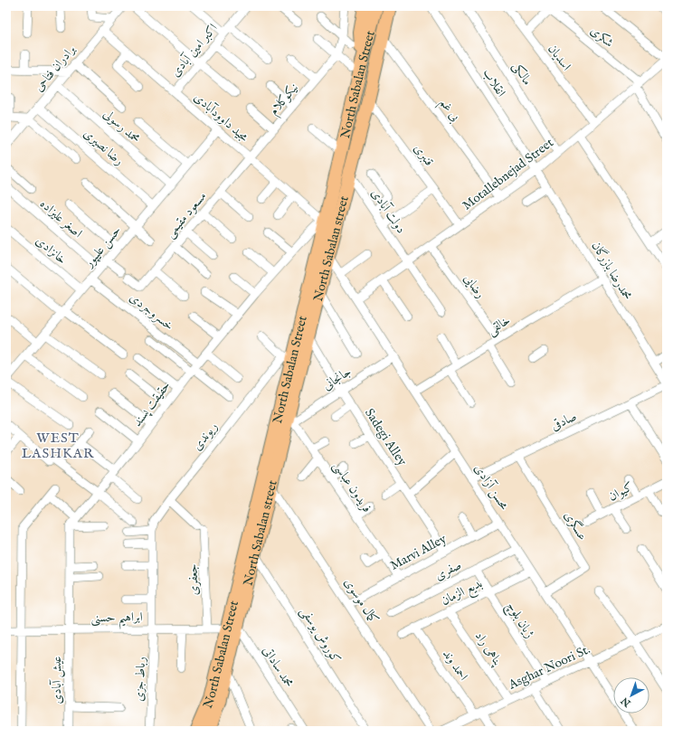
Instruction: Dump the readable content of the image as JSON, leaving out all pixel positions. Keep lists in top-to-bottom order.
{
  "streets": {
    "main road": ["North Sabalan Street", "North Sabalan street"],
    "street": [
      "شکری",
      "اکبر امین آبادی",
      "اسدیان",
      "برادران فتاحی",
      "مالکی",
      "انقلاب",
      "نیکوکلام",
      "بی غم",
      "مجید داوودآبادی",
      "محمد رسولی",
      "رضا نصیری",
      "قنبری",
      "Motallebnejad Street",
      "دولت آبادی",
      "مسعود مقیمی",
      "اصغر علیزاده",
      "حسن علیپور",
      "خانزادی",
      "محمدرضا بازرگان",
      "رضایی",
      "خسروجردی",
      "خالقی",
      "جانجانی",
      "حقیقت پسند",
      "صادقی",
      "ریوندی",
      "Sadegi Alley",
      "فریدون عباسی",
      "محسن آزادی",
      "کیوان",
      "عسگری",
      "Marvi Alley",
      "صفری",
      "جعفری",
      "بدیع الزمان",
      "کمال موسوی",
      "ابراهیم حسنی",
      "ژیان بلوچ",
      "کوروش یوسفی",
      "پناهی راد",
      "احمد وند",
      "محمد ساداتی",
      "Asghar Noori St.",
      "رباط جزی",
      "عیش آبادی"
    ]
  },
  "crossings": [
    ["شکری", "Motallebnejad Street"],
    ["اکبر امین آبادی", "مجید داوودآبادی"],
    ["اسدیان", "Motallebnejad Street"],
    ["برادران فتاحی", "مجید داوودآبادی"],
    ["برادران فتاحی", "محمد رسولی"],
    ["برادران فتاحی", "رضا نصیری"],
    ["مالکی", "Motallebnejad Street"],
    ["انقلاب", "Motallebnejad Street"],
    ["انقلاب", "محمدرضا بازرگان"],
    ["North Sabalan Street", "مجید داوودآبادی"],
    ["North Sabalan Street", "North Sabalan street"],
    ["North Sabalan Street", "حقیقت پسند"],
    ["North Sabalan Street", "ریوندی"],
    ["North Sabalan Street", "محسن آزادی"],
    ["North Sabalan Street", "ابراهیم حسنی"],
    ["North Sabalan Street", "محمد ساداتی"],
    ["نیکوکلام", "مجید داوودآبادی"],
    ["نیکوکلام", "مسعود مقیمی"],
    ["بی غم", "Motallebnejad Street"],
    ["بی غم", "North Sabalan street"],
    ["مجید داوودآبادی", "مسعود مقیمی"],
    ["مجید داوودآبادی", "حسن علیپور"],
    ["مجید داوودآبادی", "حقیقت پسند"],
    ["محمد رسولی", "حسن علیپور"],
    ["رضا نصیری", "حسن علیپور"],
    ["قنبری", "Motallebnejad Street"],
    ["قنبری", "North Sabalan street"],
    ["Motallebnejad Street", "دولت آبادی"],
    ["Motallebnejad Street", "محمدرضا بازرگان"],
    ["Motallebnejad Street", "رضایی"],
    ["Motallebnejad Street", "محسن آزادی"],
    ["دولت آبادی", "North Sabalan street"],
    ["اصغر علیزاده", "حسن علیپور"],
    ["حسن علیپور", "خانزادی"],
    ["حسن علیپور", "خسروجردی"],
    ["North Sabalan street", "جانجانی"],
    ["North Sabalan street", "Sadegi Alley"],
    ["North Sabalan street", "فریدون عباسی"],
    ["North Sabalan street", "محسن آزادی"],
    ["North Sabalan street", "کمال موسوی"],
    ["North Sabalan street", "ابراهیم حسنی"],
    ["North Sabalan street", "کوروش یوسفی"],
    ["North Sabalan street", "محمد ساداتی"],
    ["محمدرضا بازرگان", "صادقی"],
    ["رضایی", "خالقی"],
    ["خسروجردی", "حقیقت پسند"],
    ["خالقی", "محسن آزادی"],
    ["جانجانی", "Sadegi Alley"],
    ["جانجانی", "فریدون عباسی"],
    ["جانجانی", "محسن آزادی"],
    ["صادقی", "محسن آزادی"],
    ["صادقی", "عسگری"],
    ["ریوندی", "جعفری"],
    ["ریوندی", "ابراهیم حسنی"],
    ["ریوندی", "رباط جزی"],
    ["Sadegi Alley", "Marvi Alley"],
    ["فریدون عباسی", "Marvi Alley"],
    ["محسن آزادی", "عسگری"],
    ["محسن آزادی", "Marvi Alley"],
    ["محسن آزادی", "صفری"],
    ["محسن آزادی", "بدیع الزمان"],
    ["محسن آزادی", "Asghar Noori St."],
    ["Marvi Alley", "کمال موسوی"],
    ["صفری", "ژیان بلوچ"],
    ["جعفری", "ابراهیم حسنی"],
    ["بدیع الزمان", "ژیان بلوچ"],
    ["بدیع الزمان", "پناهی راد"],
    ["بدیع الزمان", "احمد وند"],
    ["ابراهیم حسنی", "محمد ساداتی"],
    ["ابراهیم حسنی", "رباط جزی"],
    ["ابراهیم حسنی", "عیش آبادی"],
    ["ژیان بلوچ", "Asghar Noori St."],
    ["پناهی راد", "Asghar Noori St."],
    ["احمد وند", "Asghar Noori St."]
  ],
  "districts": ["WEST LASHKAR"],
  "north": "bottom left"
}
